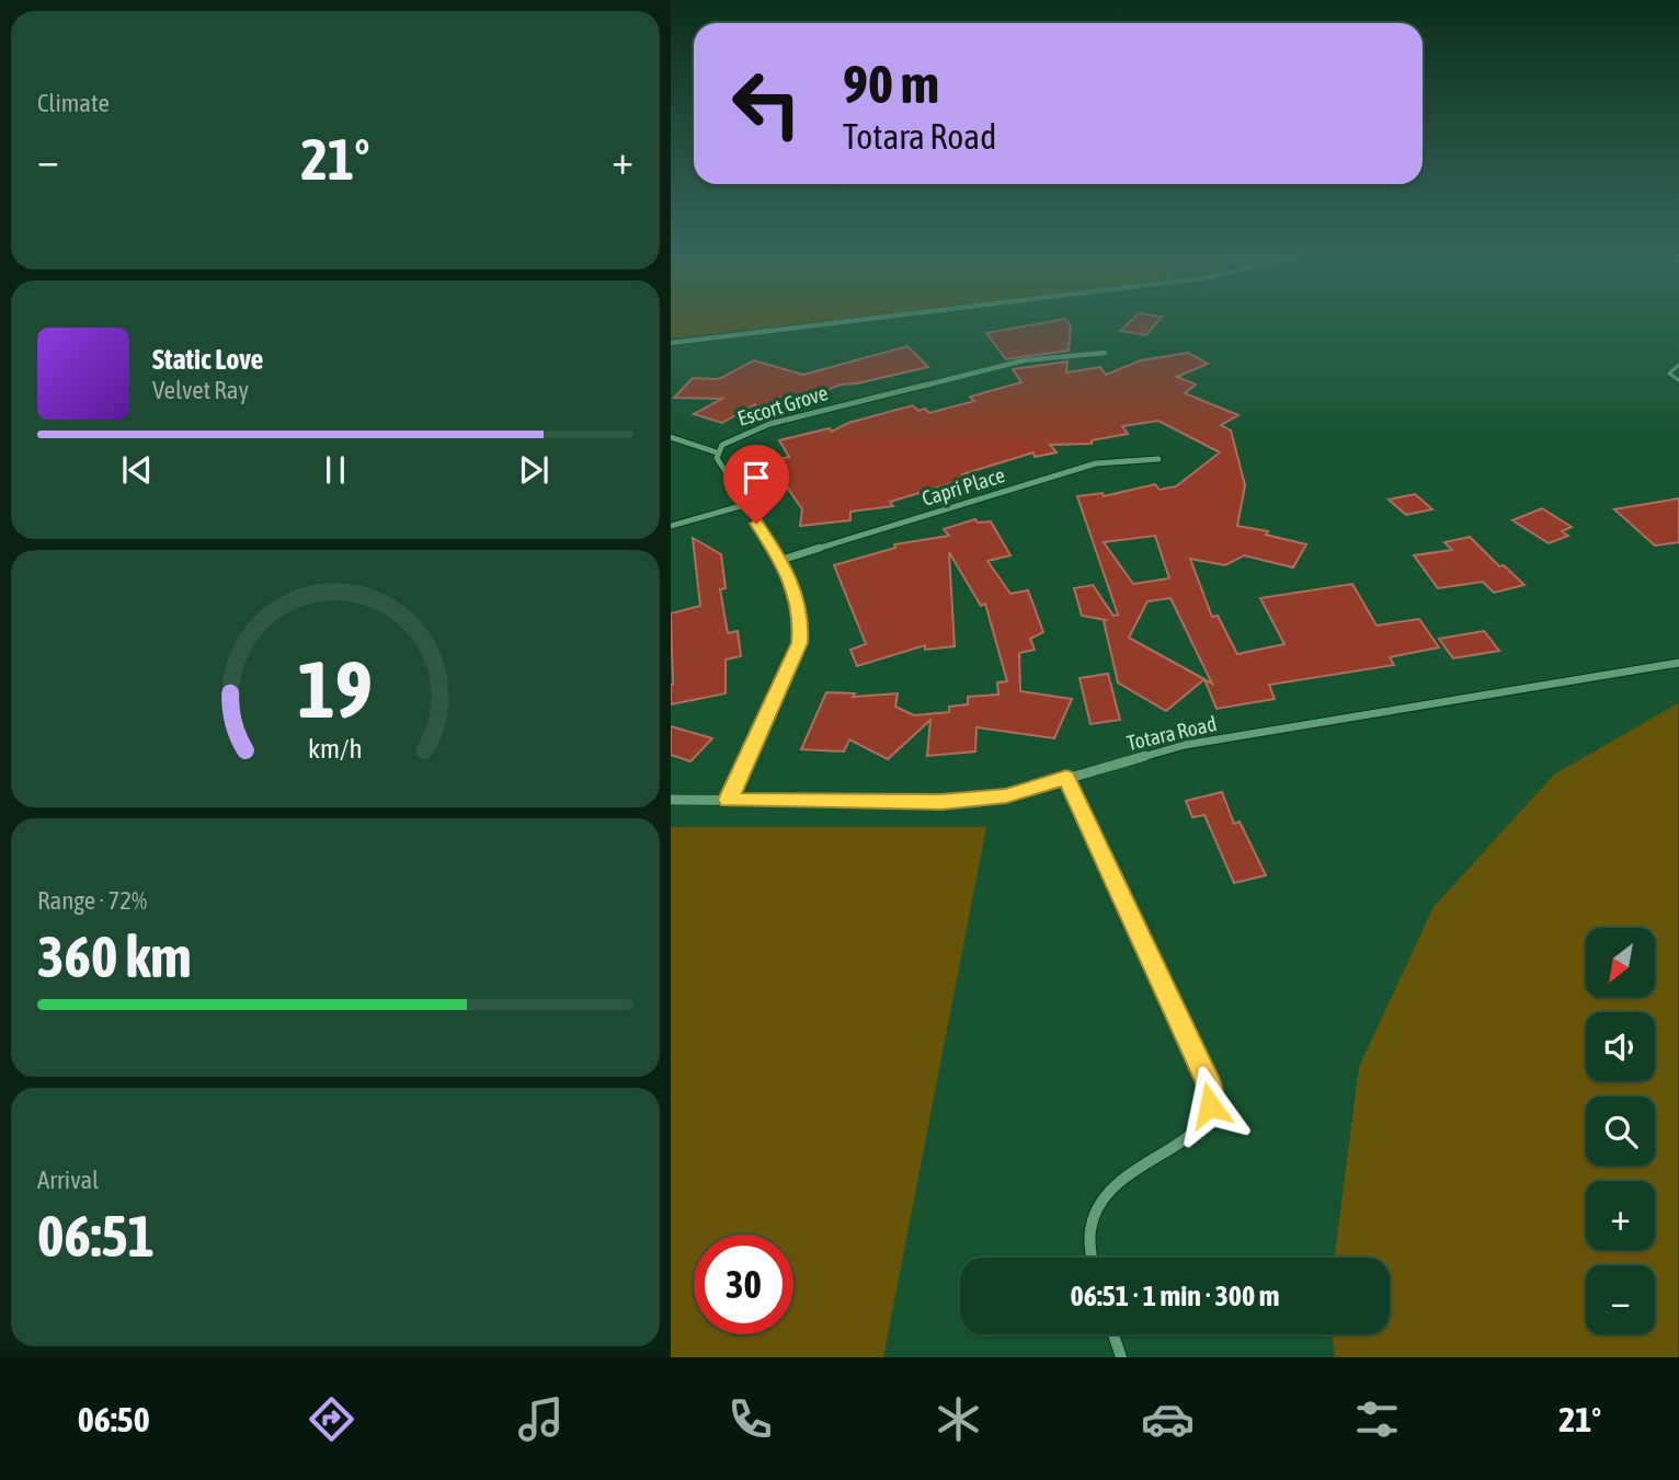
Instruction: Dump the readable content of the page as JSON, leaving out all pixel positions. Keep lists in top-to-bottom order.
{
  "streets": {
    "street": ["Escort Grove", "Capri Place", "Totara Road"]
  },
  "north": "bottom left",
  "page": {
    "tile": [
      "Climate",
      ["Range · 72%", "360 km"],
      ["Arrival", "06:51"]
    ],
    "turn": ["90 m", "Totara Road"],
    "heat": ["−", "21°", "+"],
    "song": ["Static Love", "Velvet Ray"],
    "map_buttons": ["+", "−"],
    "limit": "30",
    "trip": "06:51 · 1 min · 300 m",
    "tabs": ["06:50", "21°"],
    "gauge": ["19", "km/h"]
  }
}
